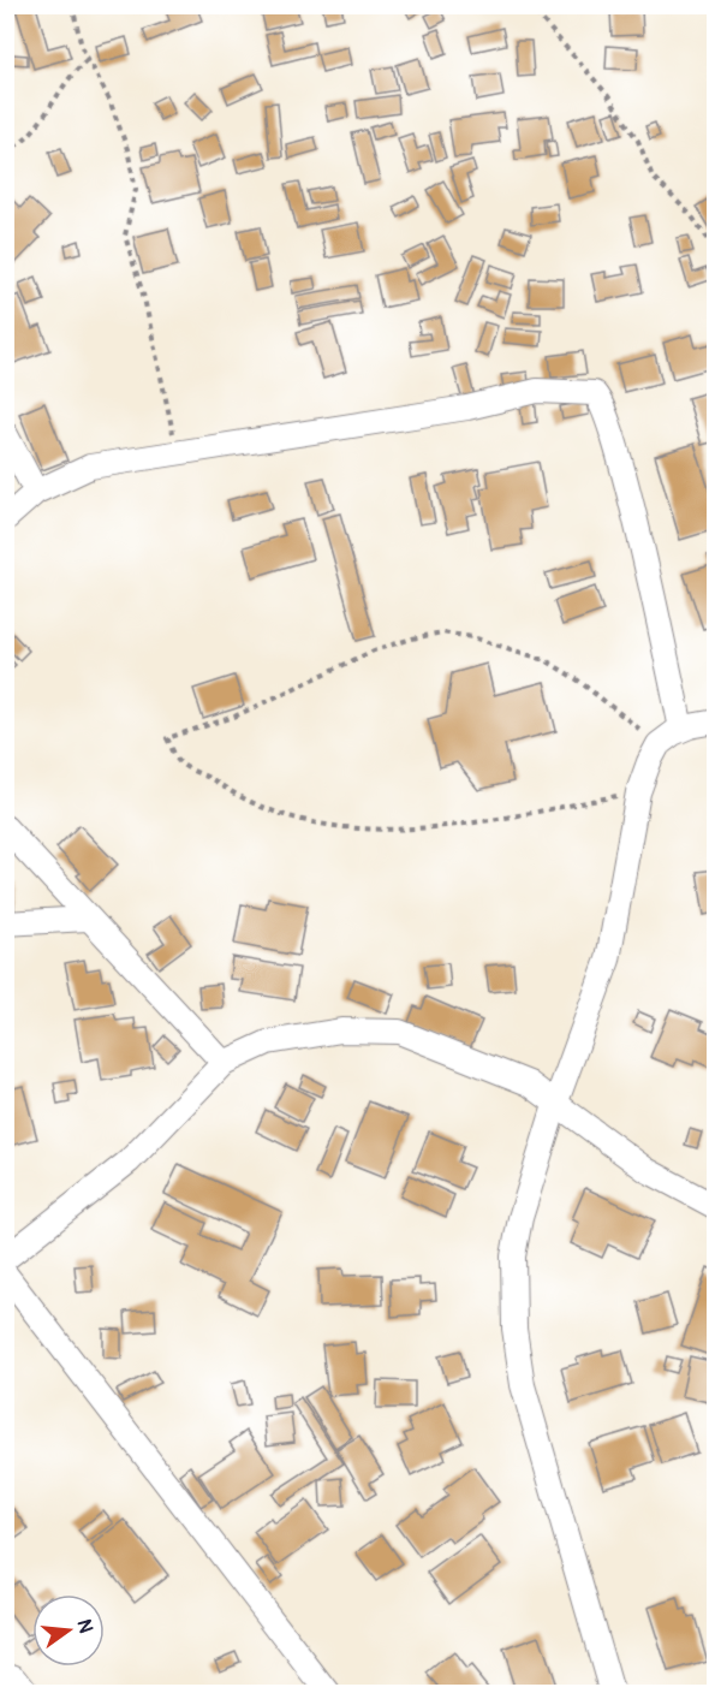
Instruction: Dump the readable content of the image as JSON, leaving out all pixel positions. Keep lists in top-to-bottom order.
{
  "north": "right"
}
